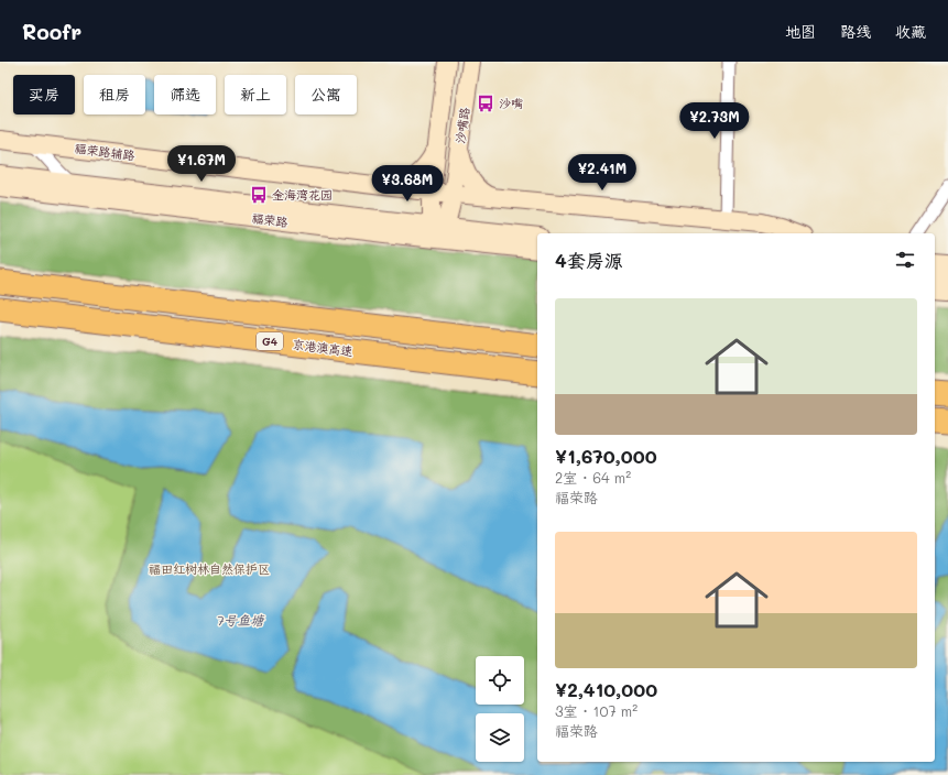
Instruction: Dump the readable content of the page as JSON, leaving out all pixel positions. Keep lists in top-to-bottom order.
{
  "streets": {
    "highway": ["G4", "京港澳高速"],
    "street": ["沙嘴路", "福荣路辅路", "福荣路"]
  },
  "crossings": [
    ["沙嘴路", "福荣路辅路"],
    ["沙嘴路", "福荣路"]
  ],
  "water": ["7号鱼塘"],
  "parks": ["福田红树林自然保护区"],
  "places": {
    "bus stop": ["沙嘴", "金海湾花园"]
  },
  "page": {
    "header": "Roofr",
    "nav": ["地图", "路线", "收藏"],
    "chip": [
      "买房",
      "租房",
      "筛选",
      "新上",
      "公寓"
    ],
    "price": [
      "¥2.73M",
      "¥1.67M",
      "¥2.41M",
      "¥3.68M"
    ],
    "heading": "4套房源",
    "list": [
      {
        "name": "¥1,670,000",
        "note": "2室 · 64 m² · 福荣路"
      },
      {
        "name": "¥2,410,000",
        "note": "3室 · 107 m² · 福荣路"
      }
    ]
  }
}
